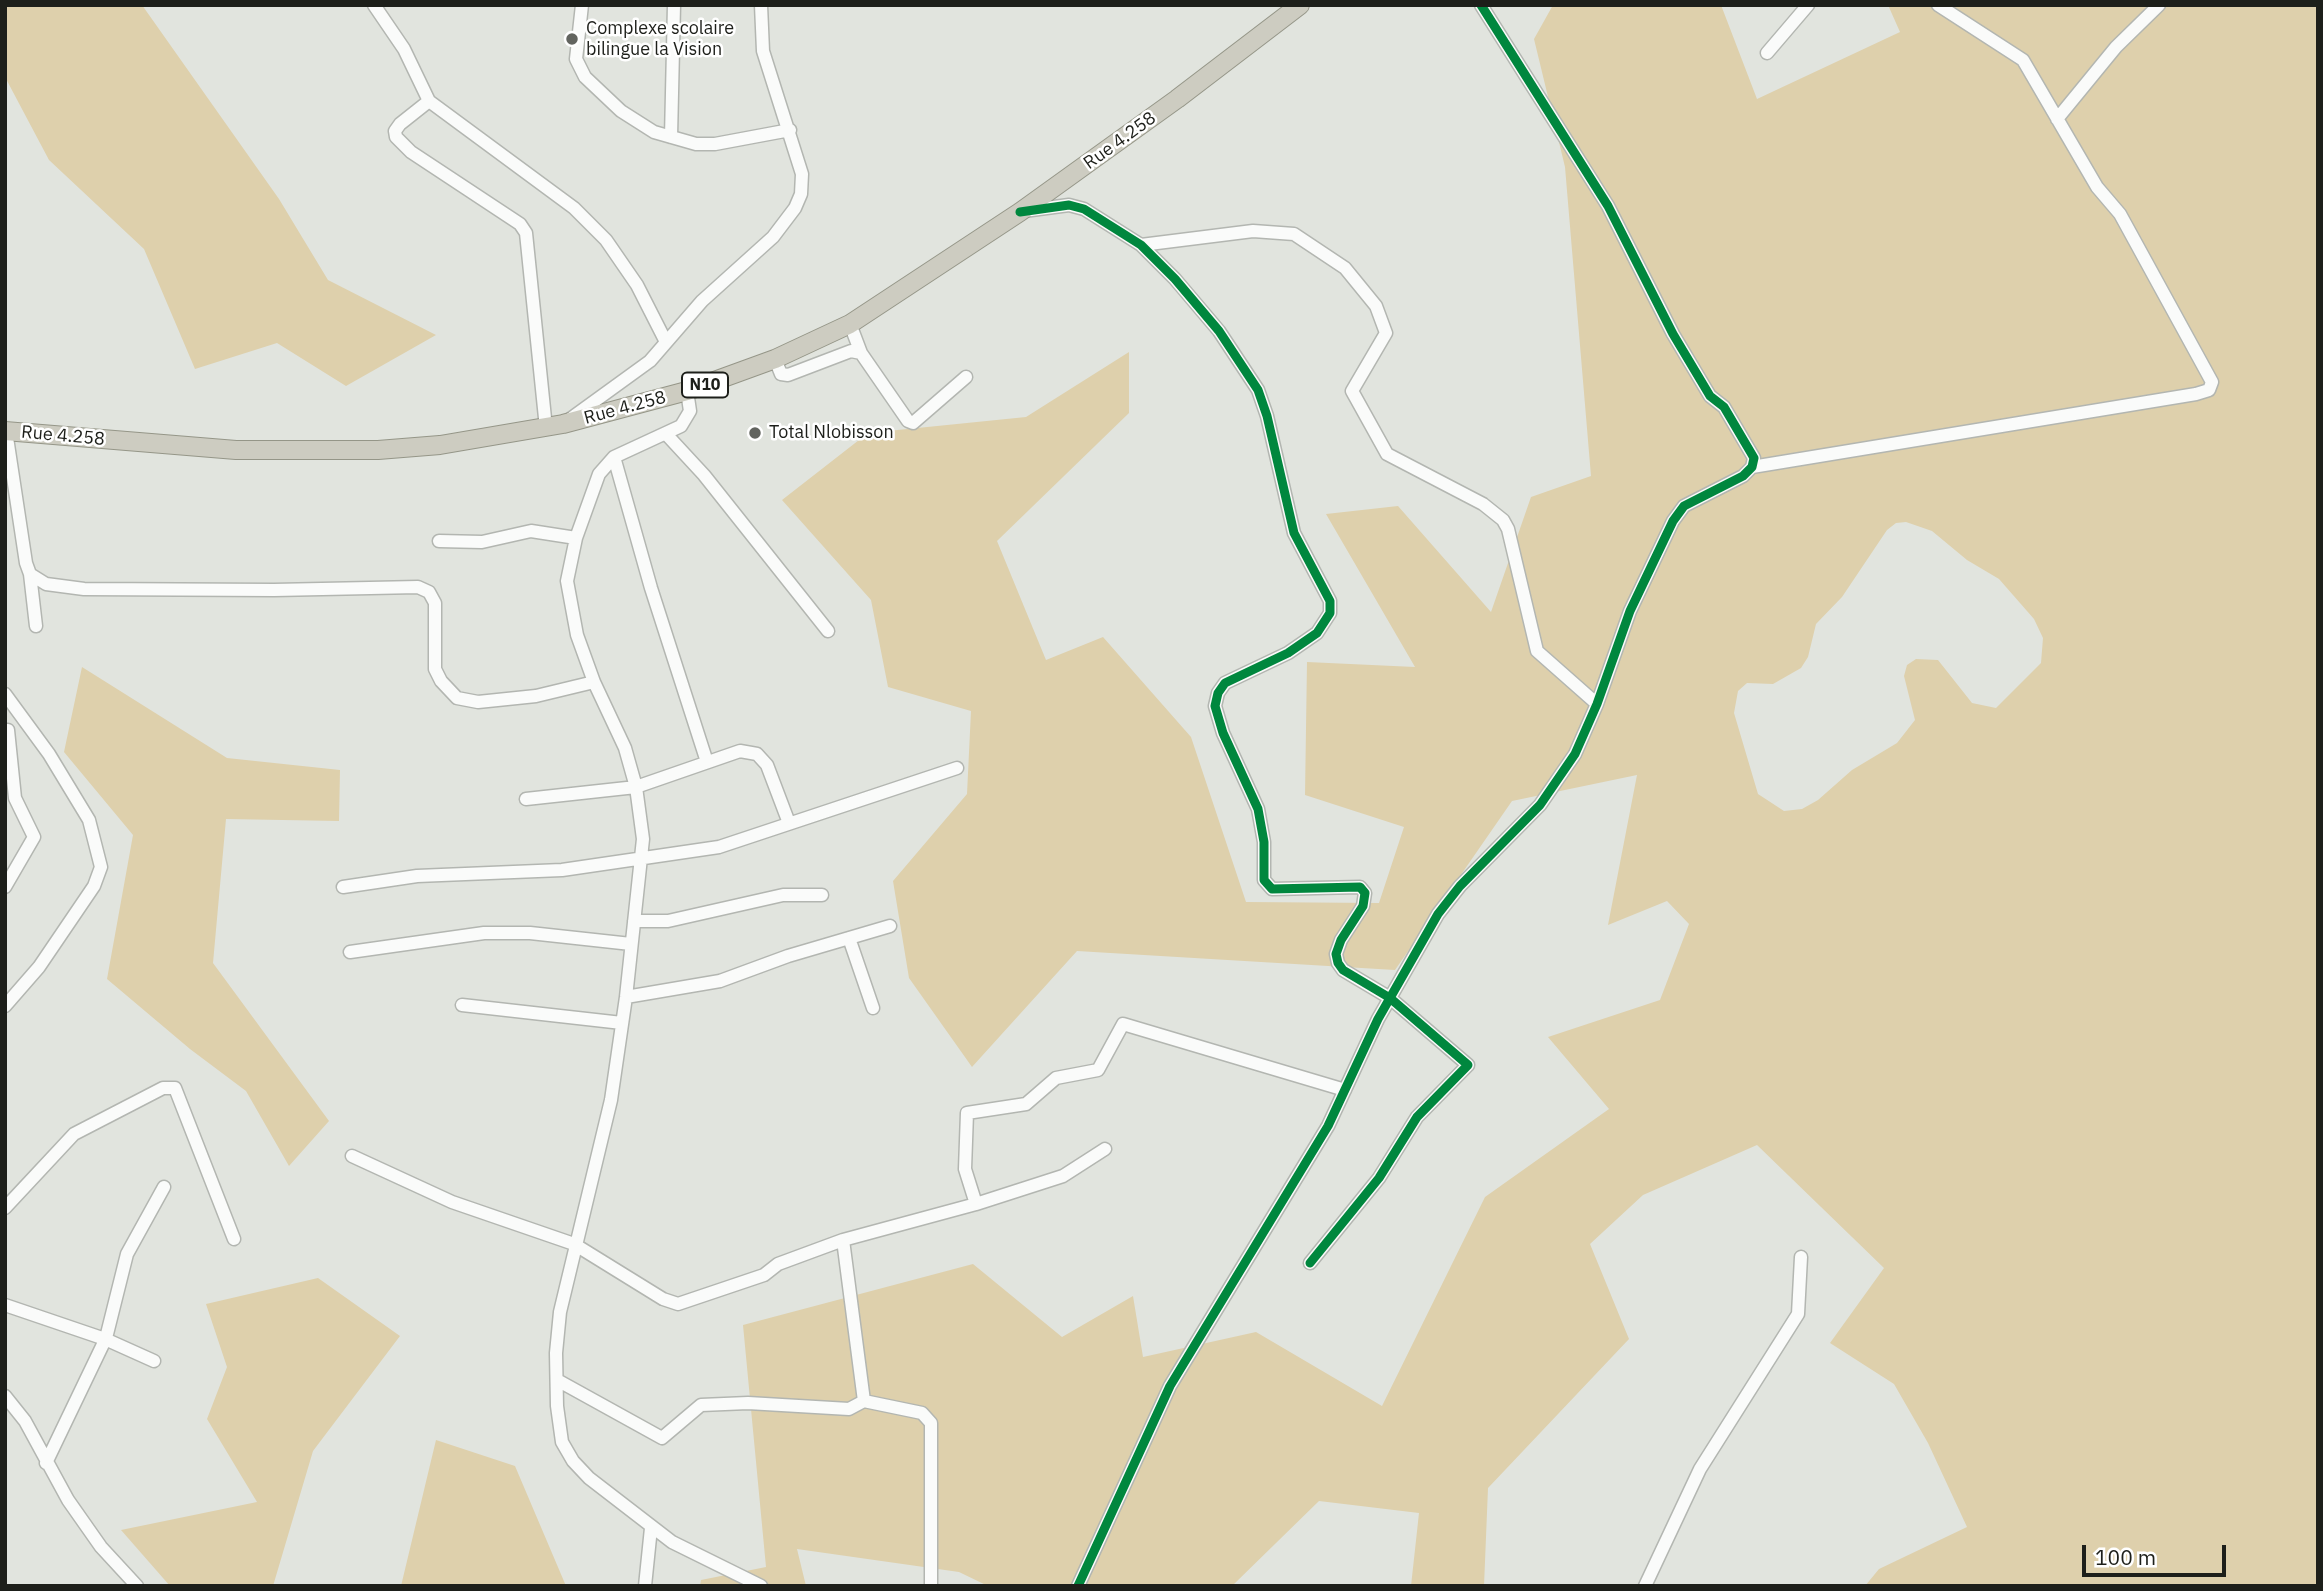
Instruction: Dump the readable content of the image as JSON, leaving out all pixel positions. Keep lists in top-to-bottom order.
{
  "streets": {
    "highway": ["Rue 4.258", "N10"]
  },
  "places": ["Complexe scolaire bilingue la Vision", "Total Nlobisson"],
  "scale_bar": "100 m"
}
